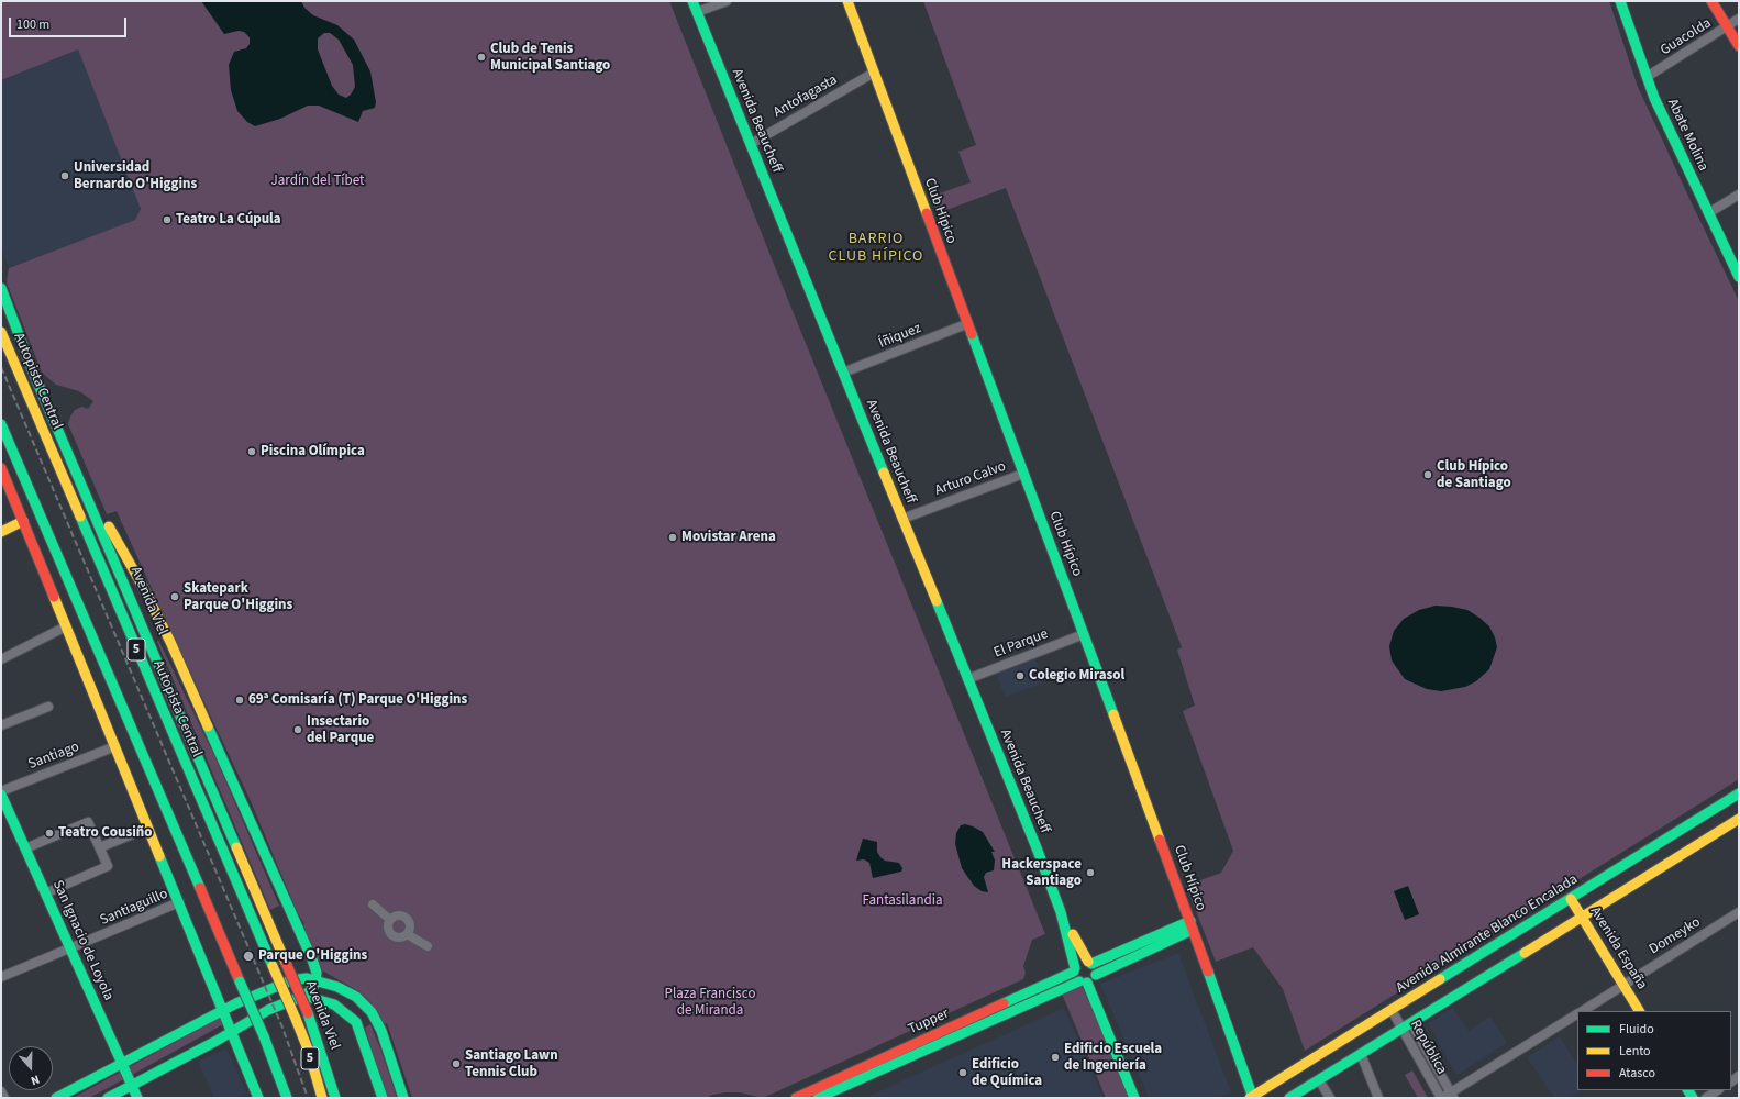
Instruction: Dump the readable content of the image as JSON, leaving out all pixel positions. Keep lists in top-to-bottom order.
{
  "streets": {
    "main road": [
      "Avenida Beaucheff",
      "Abate Molina",
      "Club Hípico",
      "Autopista Central",
      "Avenida Viel",
      "5",
      "Avenida Almirante Blanco Encalada",
      "San Ignacio de Loyola",
      "Avenida España",
      "Tupper"
    ],
    "street": [
      "Guacolda",
      "Antofagasta",
      "Íñiquez",
      "Arturo Calvo",
      "El Parque",
      "Santiago",
      "Santiaguillo",
      "Domeyko",
      "República"
    ]
  },
  "crossings": [
    ["Guacolda", "Abate Molina"],
    ["Antofagasta", "Avenida Beaucheff"],
    ["Antofagasta", "Club Hípico"],
    ["Avenida Beaucheff", "Íñiquez"],
    ["Avenida Beaucheff", "Arturo Calvo"],
    ["Avenida Beaucheff", "El Parque"],
    ["Avenida Beaucheff", "Tupper"],
    ["Club Hípico", "Íñiquez"],
    ["Club Hípico", "Arturo Calvo"],
    ["Club Hípico", "El Parque"],
    ["Club Hípico", "Avenida Almirante Blanco Encalada"],
    ["Santiaguillo", "San Ignacio de Loyola"],
    ["Avenida Almirante Blanco Encalada", "Avenida España"],
    ["Avenida Almirante Blanco Encalada", "República"],
    ["Domeyko", "Avenida España"],
    ["Domeyko", "República"]
  ],
  "districts": ["BARRIO CLUB HÍPICO"],
  "parks": ["Jardín del Tíbet", "Fantasilandia", "Plaza Francisco de Miranda"],
  "places": [
    "Club de Tenis Municipal Santiago",
    "Universidad Bernardo O'Higgins",
    "Teatro La Cúpula",
    "Piscina Olímpica",
    "Club Hípico de Santiago",
    "Movistar Arena",
    "Skatepark Parque O'Higgins",
    "Colegio Mirasol",
    "69ª Comisaría (T) Parque O'Higgins",
    "Insectario del Parque",
    "Teatro Cousiño",
    "Hackerspace Santiago",
    "Parque O'Higgins",
    "Edificio Escuela de Ingeniería",
    "Santiago Lawn Tennis Club",
    "Edificio de Química"
  ],
  "legend": ["Fluido", "Lento", "Atasco"],
  "scale_bar": "100 m",
  "north": "bottom"
}
